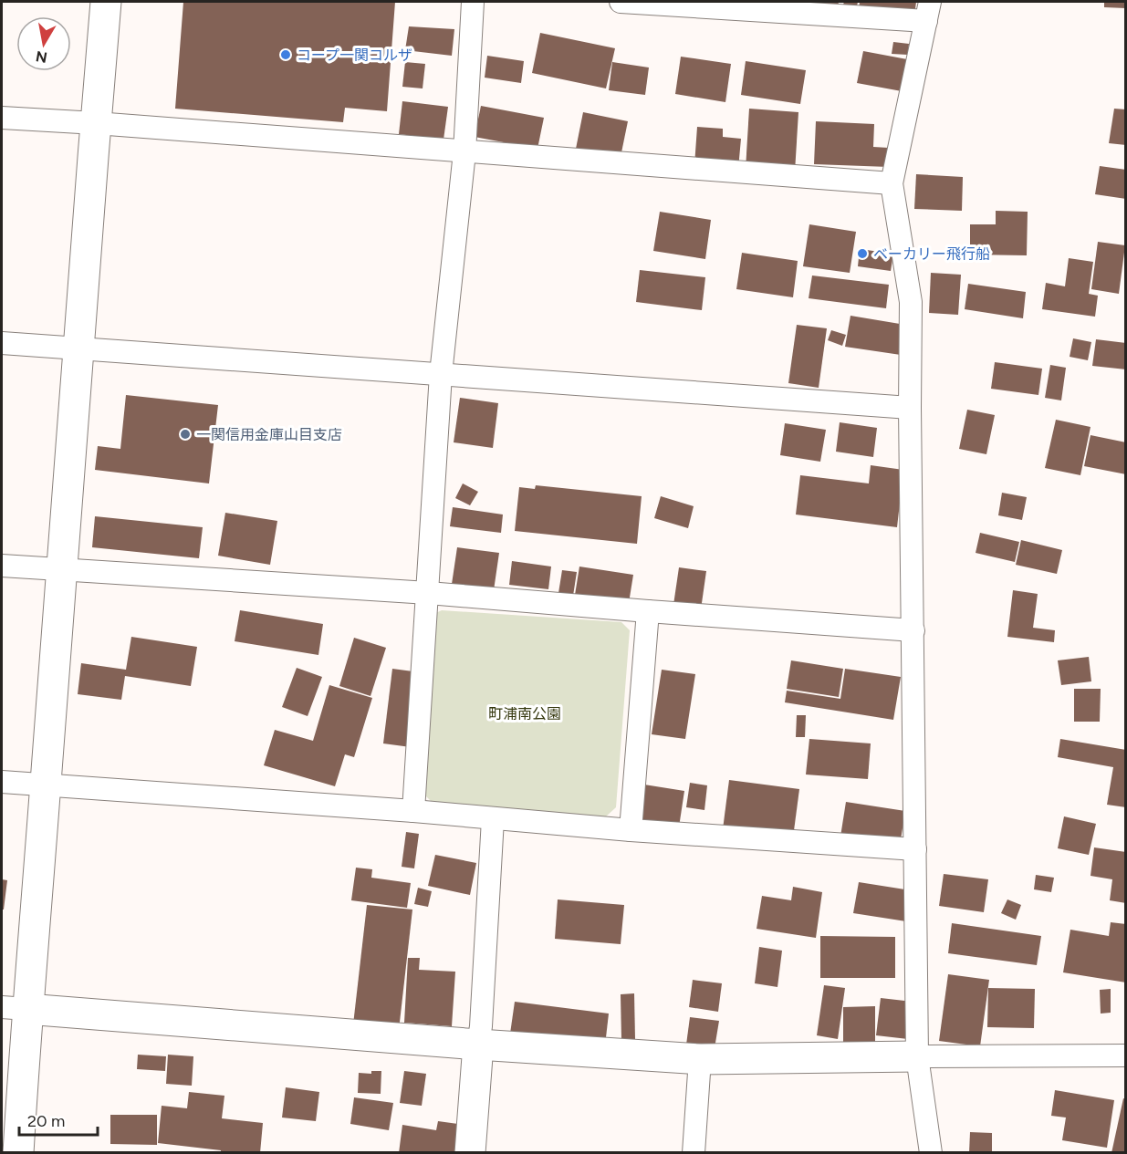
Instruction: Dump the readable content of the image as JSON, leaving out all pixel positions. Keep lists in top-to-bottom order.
{
  "parks": ["町浦南公園"],
  "places": ["コープ一関コルザ", "ベーカリー飛行船", "一関信用金庫山目支店"],
  "scale_bar": "20 m",
  "north": "bottom"
}
